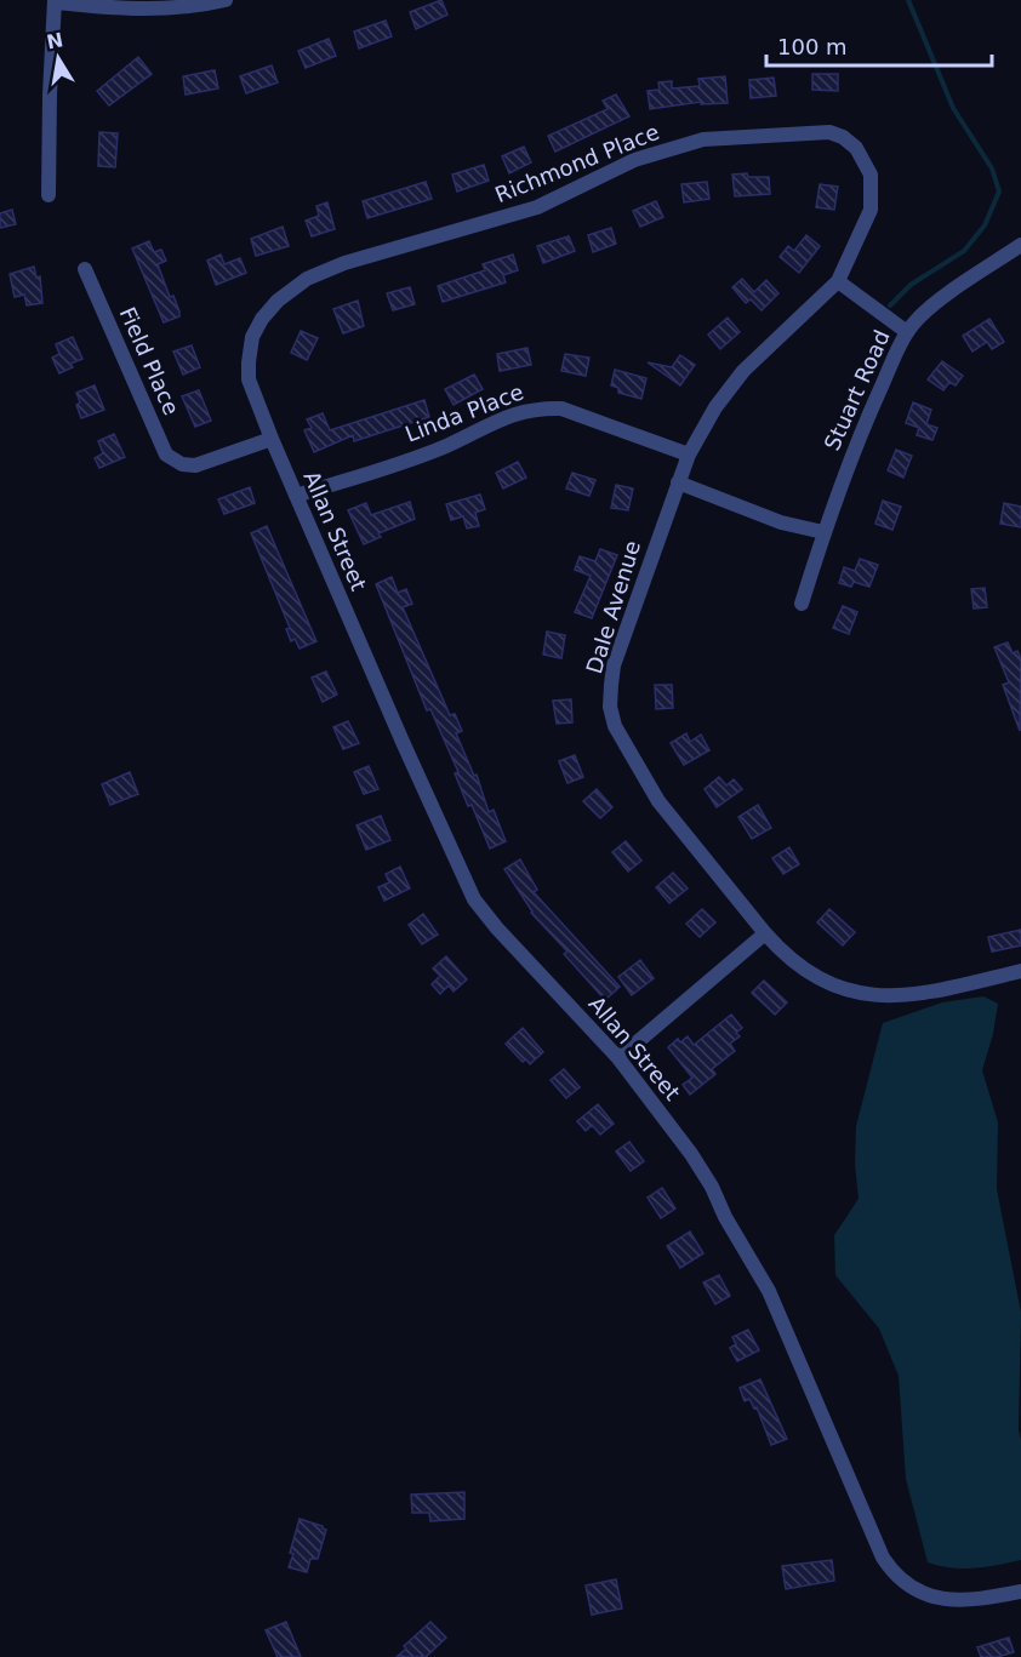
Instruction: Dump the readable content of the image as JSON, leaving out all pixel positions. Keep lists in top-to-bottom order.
{
  "streets": {
    "street": [
      "Richmond Place",
      "Field Place",
      "Stuart Road",
      "Linda Place",
      "Allan Street",
      "Dale Avenue"
    ]
  },
  "crossings": [
    ["Richmond Place", "Field Place"],
    ["Richmond Place", "Allan Street"],
    ["Richmond Place", "Dale Avenue"],
    ["Field Place", "Allan Street"],
    ["Linda Place", "Allan Street"],
    ["Linda Place", "Dale Avenue"]
  ],
  "scale_bar": "100 m",
  "north": "top"
}
